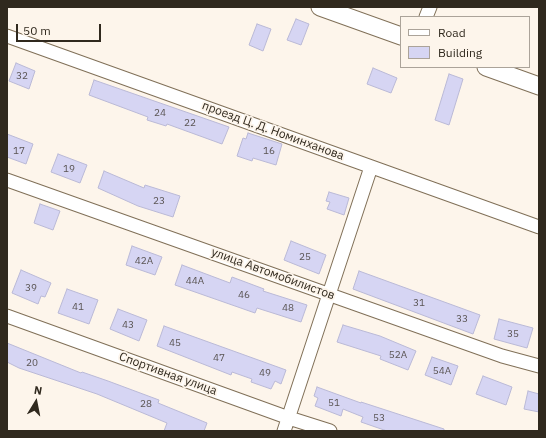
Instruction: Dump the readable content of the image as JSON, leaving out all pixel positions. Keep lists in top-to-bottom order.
{
  "streets": {
    "street": ["проезд Ц. Д. Номинханова", "улица Автомобилистов", "Спортивная улица"]
  },
  "house_numbers": [
    "32",
    "24",
    "22",
    "17",
    "16",
    "19",
    "23",
    "25",
    "42А",
    "44А",
    "39",
    "46",
    "31",
    "41",
    "48",
    "33",
    "43",
    "35",
    "45",
    "52А",
    "47",
    "20",
    "54А",
    "49",
    "51",
    "28",
    "53"
  ],
  "legend": ["Road", "Building"],
  "scale_bar": "50 m",
  "north": "top"
}
